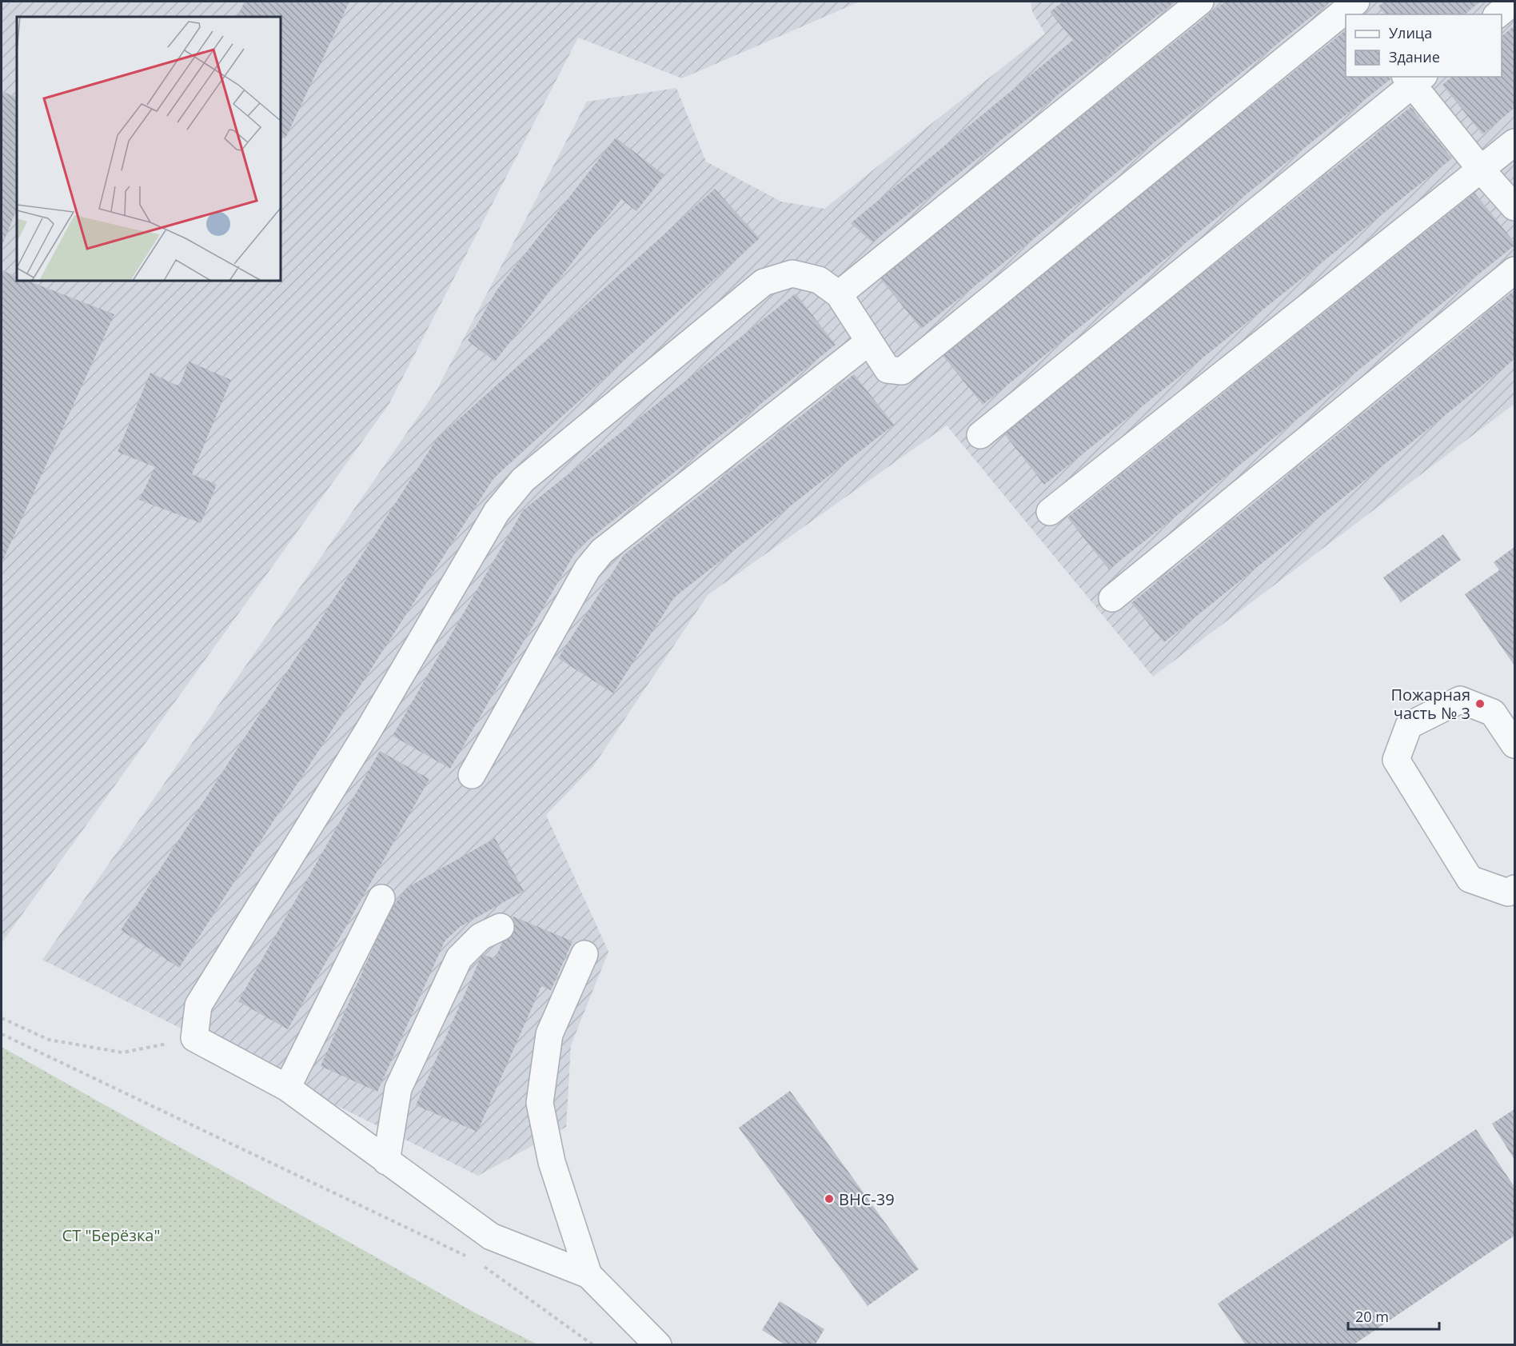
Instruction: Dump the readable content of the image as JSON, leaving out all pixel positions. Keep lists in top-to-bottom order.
{
  "parks": ["СТ \"Берёзка\""],
  "places": ["Пожарная часть № 3", "ВНС-39"],
  "legend": ["Улица", "Здание"],
  "scale_bar": "20 m"
}
